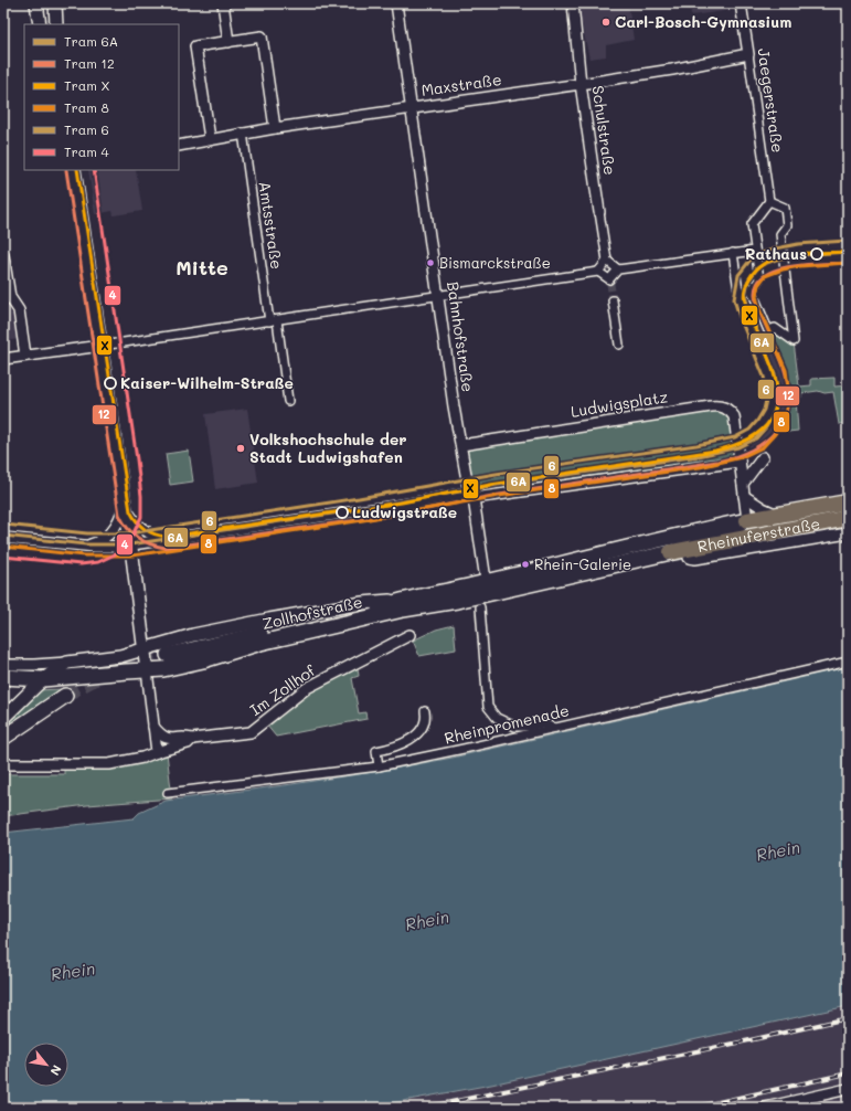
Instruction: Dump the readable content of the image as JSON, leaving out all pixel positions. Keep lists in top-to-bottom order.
{
  "streets": {
    "main road": ["Rheinuferstraße", "Zollhofstraße"],
    "street": [
      "Maxstraße",
      "Jaegerstraße",
      "Schulstraße",
      "Amtsstraße",
      "Bahnhofstraße",
      "Ludwigsplatz",
      "Im Zollhof",
      "Rheinpromenade"
    ]
  },
  "crossings": [
    ["Maxstraße", "Jaegerstraße"],
    ["Maxstraße", "Schulstraße"],
    ["Maxstraße", "Amtsstraße"],
    ["Maxstraße", "Bahnhofstraße"],
    ["Bahnhofstraße", "Ludwigsplatz"],
    ["Bahnhofstraße", "Rheinuferstraße"],
    ["Bahnhofstraße", "Zollhofstraße"],
    ["Rheinuferstraße", "Zollhofstraße"]
  ],
  "districts": ["Mitte"],
  "water": ["Rhein"],
  "places": [
    "Carl-Bosch-Gymnasium",
    "Rathaus",
    "Bismarckstraße",
    "Kaiser-Wilhelm-Straße",
    "Volkshochschule der Stadt Ludwigshafen",
    "Ludwigstraße",
    "Rhein-Galerie"
  ],
  "lines": [
    "tram line 12",
    "tram line X",
    "tram line 4",
    "tram line 6",
    "tram line 6A",
    "tram line 8"
  ],
  "legend": [
    "Tram 6A",
    "Tram 12",
    "Tram X",
    "Tram 8",
    "Tram 6",
    "Tram 4"
  ],
  "north": "bottom right"
}
